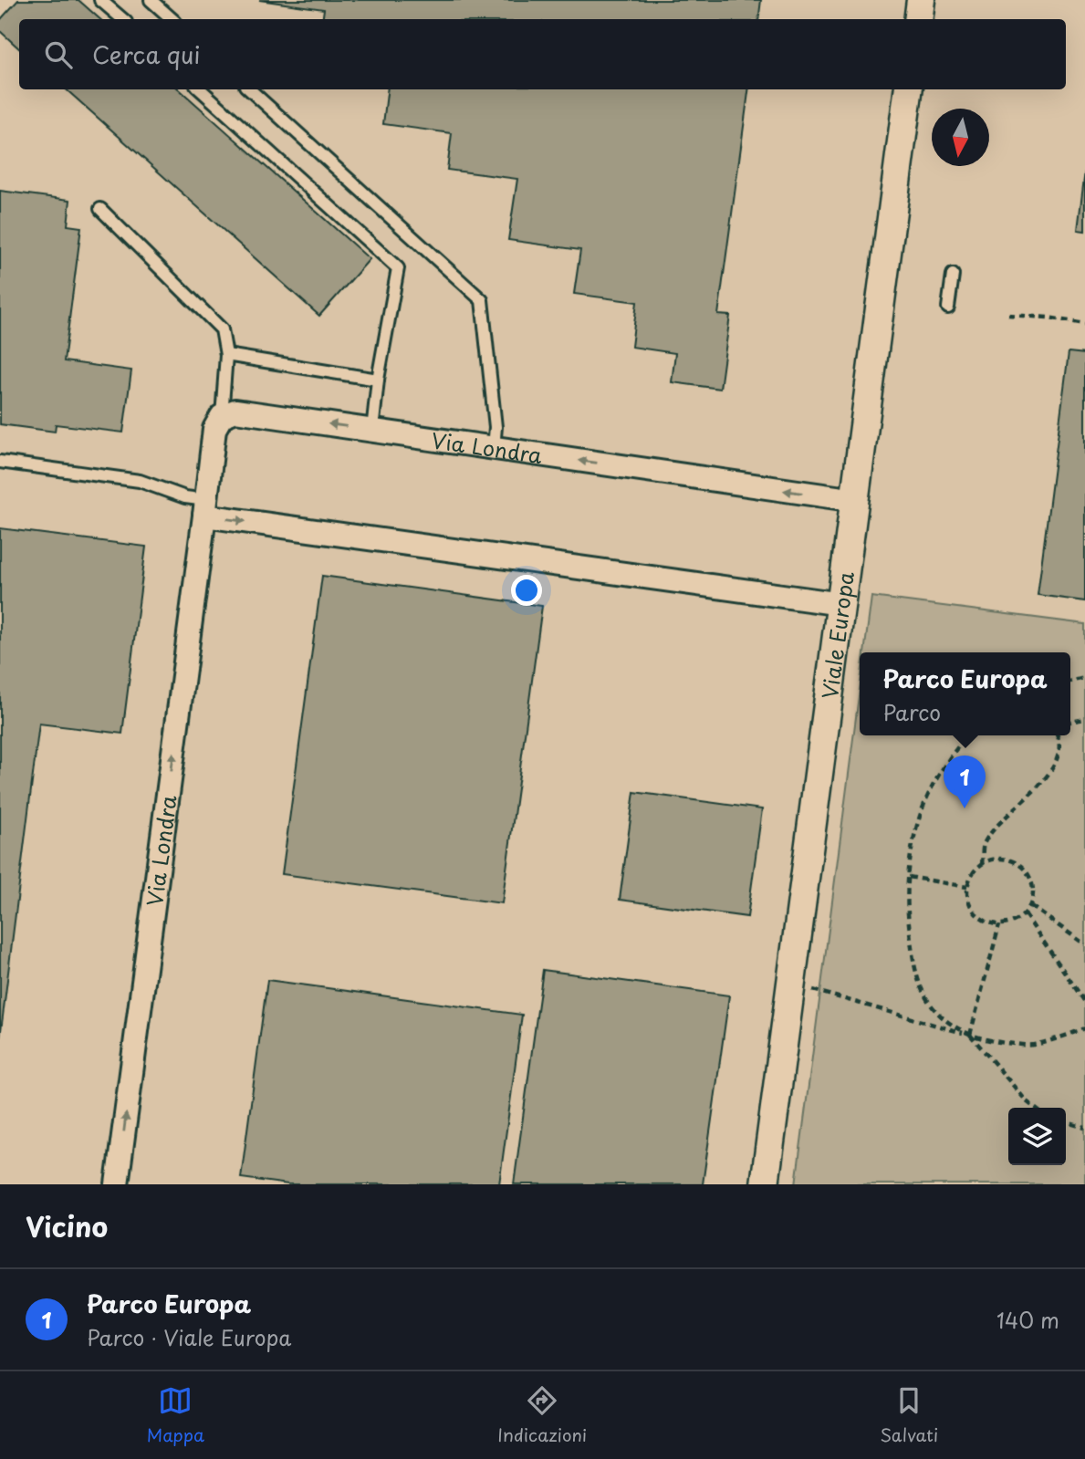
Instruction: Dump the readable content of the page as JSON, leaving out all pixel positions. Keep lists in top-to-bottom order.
{
  "streets": {
    "street": ["Via Londra", "Viale Europa"]
  },
  "crossings": [
    ["Via Londra", "Viale Europa"]
  ],
  "north": "bottom",
  "page": {
    "search": "Cerca qui",
    "popup": ["Parco Europa", "Parco"],
    "pins": "1",
    "heading": "Vicino",
    "list": [
      {
        "mark": "1",
        "name": "Parco Europa",
        "note": "Parco · Viale Europa",
        "value": "140 m"
      }
    ],
    "nav": ["Mappa", "Indicazioni", "Salvati"]
  }
}
